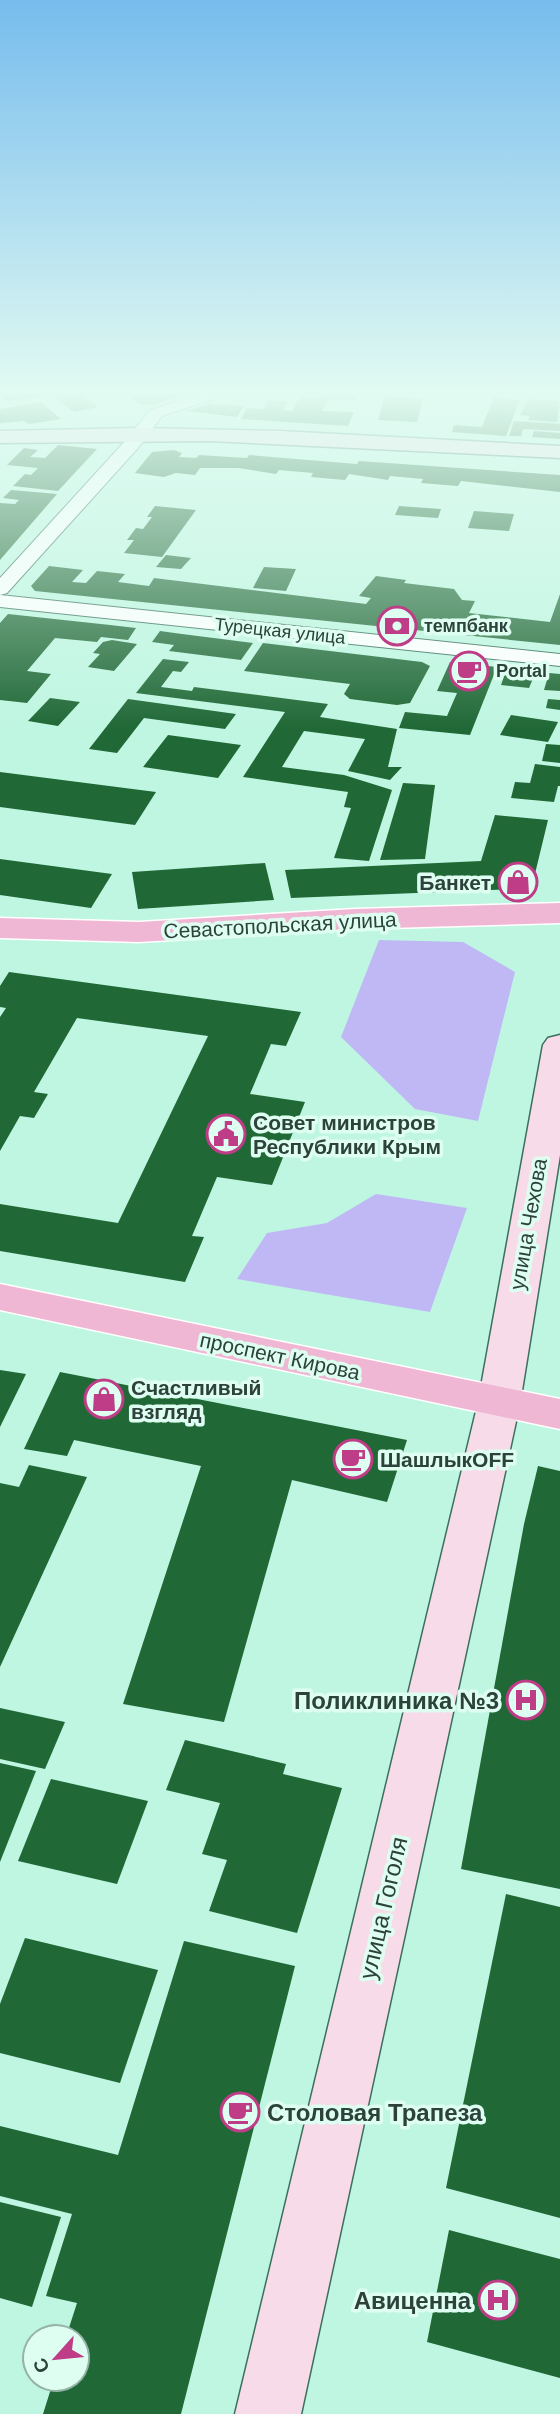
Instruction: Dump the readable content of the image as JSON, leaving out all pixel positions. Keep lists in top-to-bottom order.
{
  "streets": {
    "main road": [
      "Севастопольская улица",
      "улица Чехова",
      "проспект Кирова",
      "улица Гоголя"
    ],
    "street": ["Турецкая улица"]
  },
  "crossings": [
    ["улица Чехова", "проспект Кирова"],
    ["улица Чехова", "улица Гоголя"],
    ["проспект Кирова", "улица Гоголя"]
  ],
  "places": {
    "bank": ["темпбанк"],
    "cafe": ["Portal", "ШашлыкOFF", "Столовая Трапеза"],
    "shop": ["Банкет", "Счастливый взгляд"],
    "public building": ["Совет министров Республики Крым"],
    "hospital": ["Поликлиника №3", "Авиценна"]
  },
  "north": "bottom left"
}
